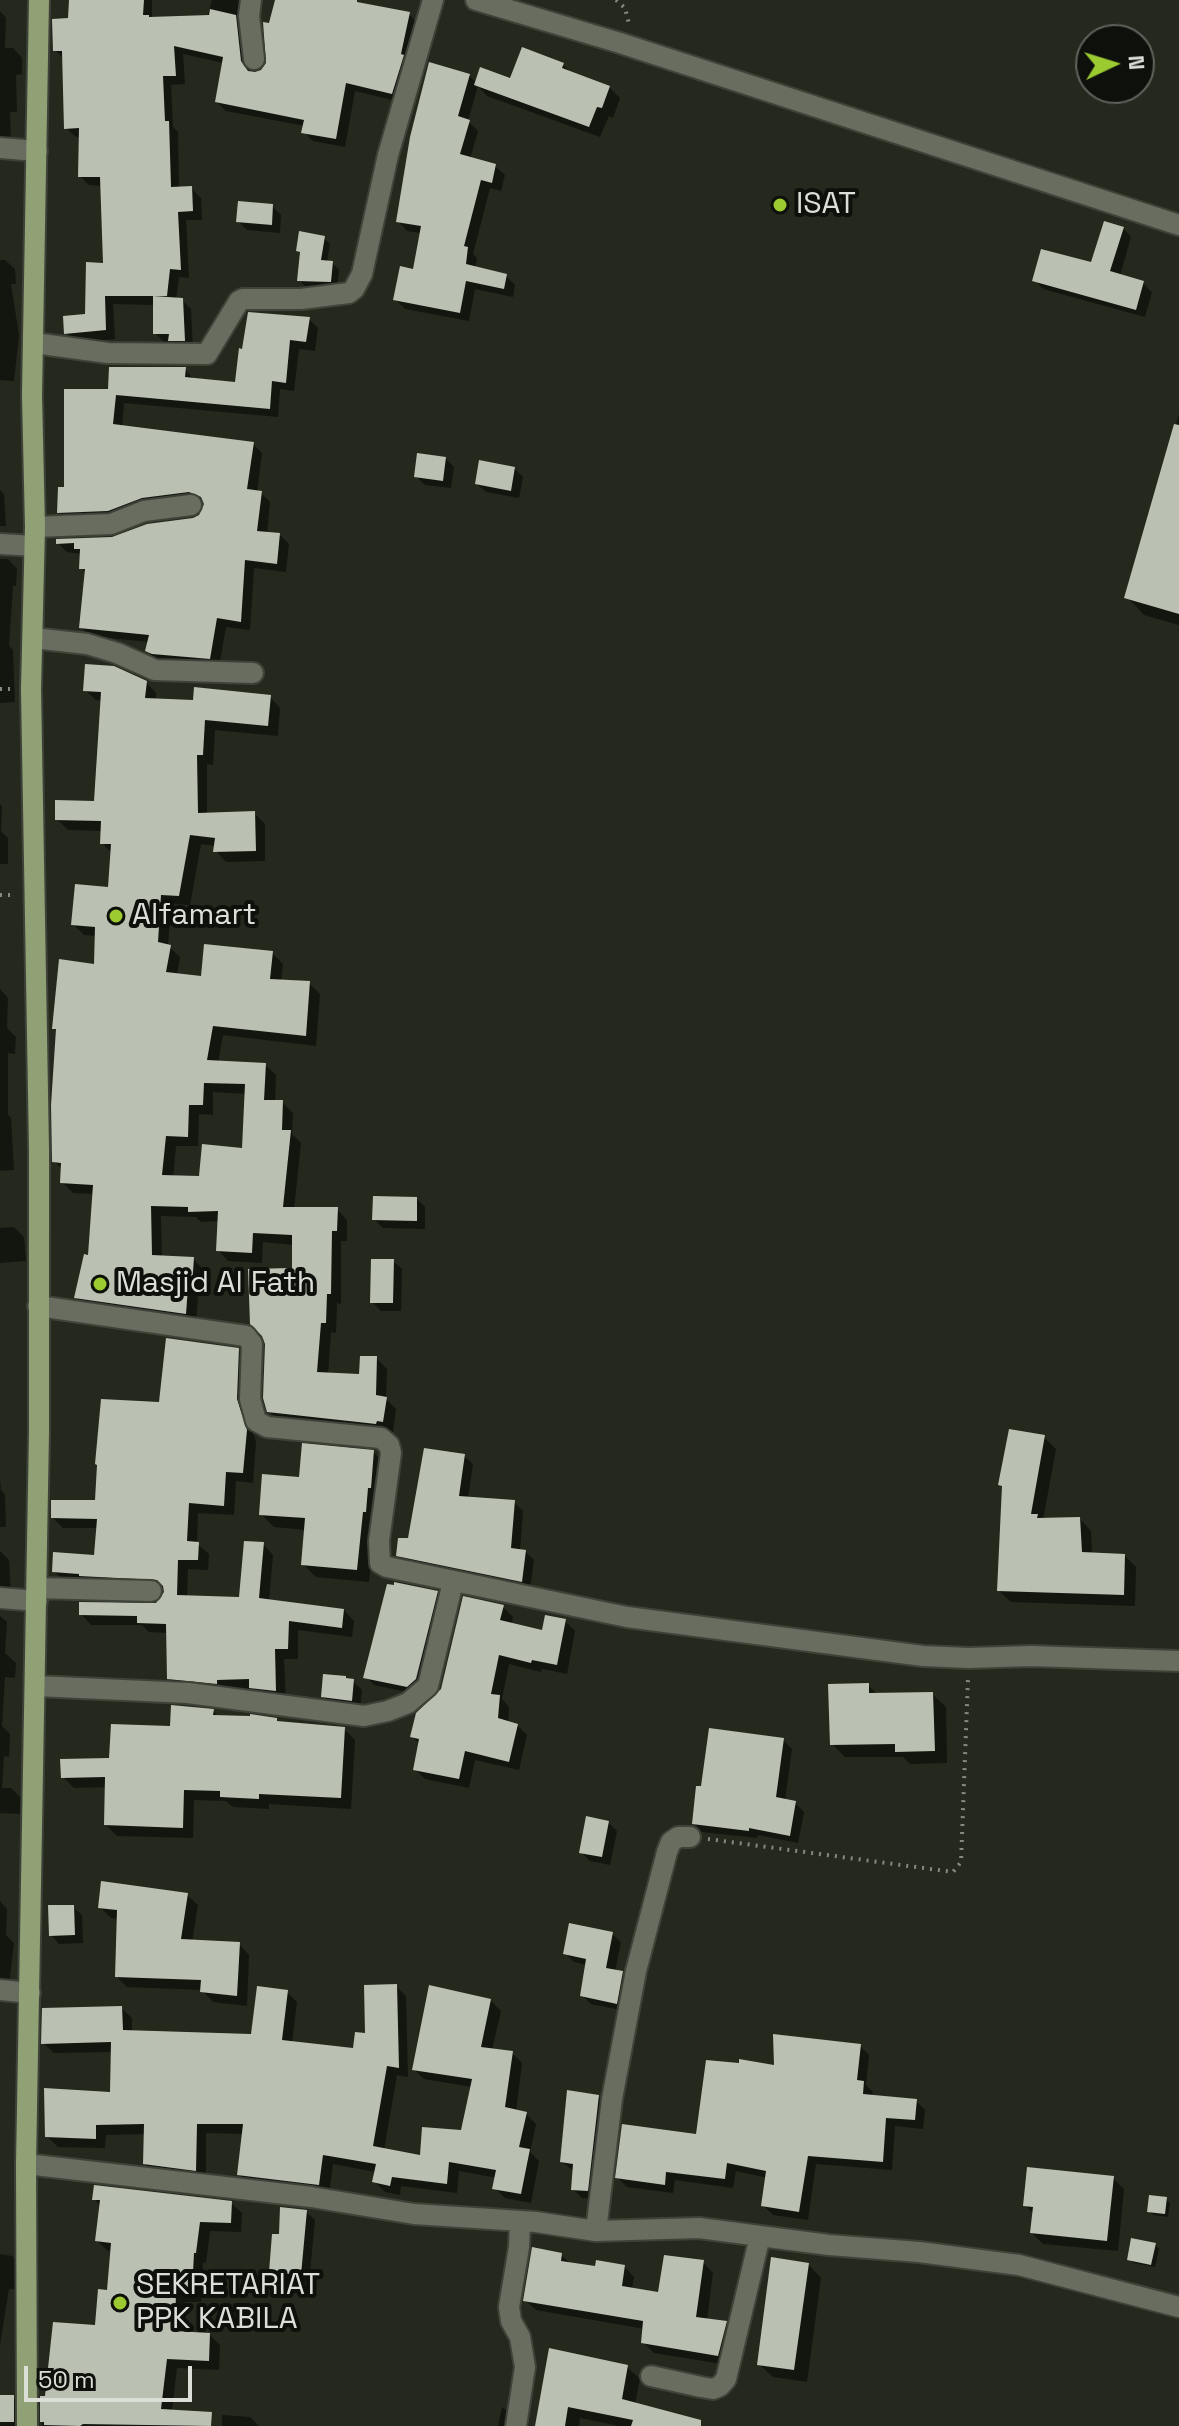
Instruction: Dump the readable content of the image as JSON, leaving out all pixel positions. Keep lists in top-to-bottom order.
{
  "places": [
    "ISAT",
    "Alfamart",
    "Masjid Al Fath",
    "SEKRETARIAT PPK KABILA"
  ],
  "scale_bar": "50 m",
  "north": "right"
}
